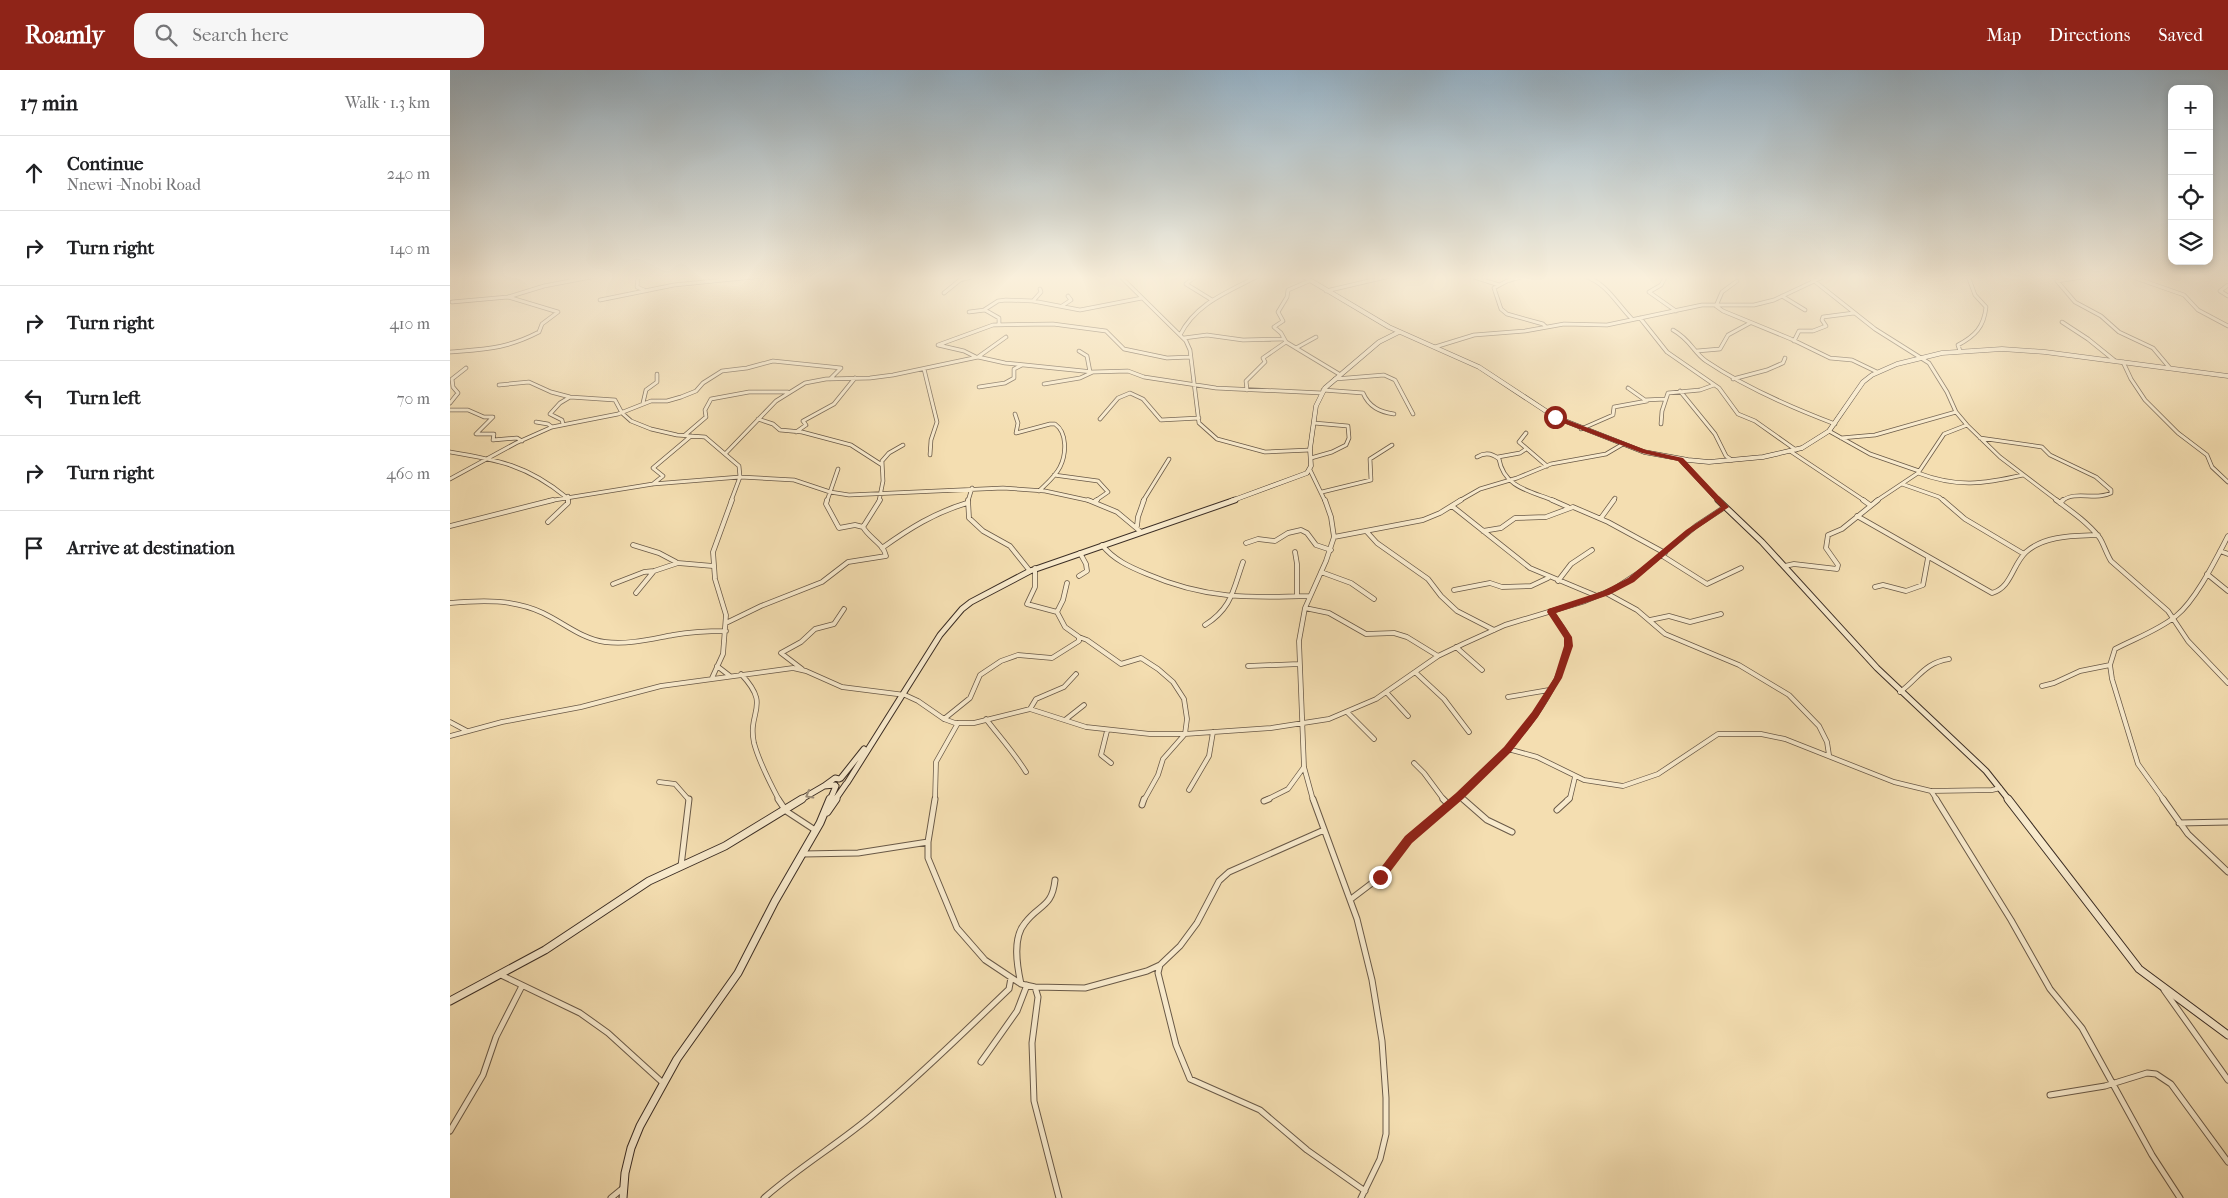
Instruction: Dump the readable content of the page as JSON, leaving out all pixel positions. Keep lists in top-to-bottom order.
{
  "page": {
    "header": "Roamly",
    "search": "Search here",
    "nav": ["Map", "Directions", "Saved"],
    "heading": ["17 min", "Walk · 1.3 km"],
    "map_buttons": ["+", "−"],
    "list": [
      ["Continue", "Nnewi -Nnobi Road", "240 m"],
      ["Turn right", "140 m"],
      ["Turn right", "410 m"],
      ["Turn left", "70 m"],
      ["Turn right", "460 m"],
      "Arrive at destination"
    ]
  }
}
